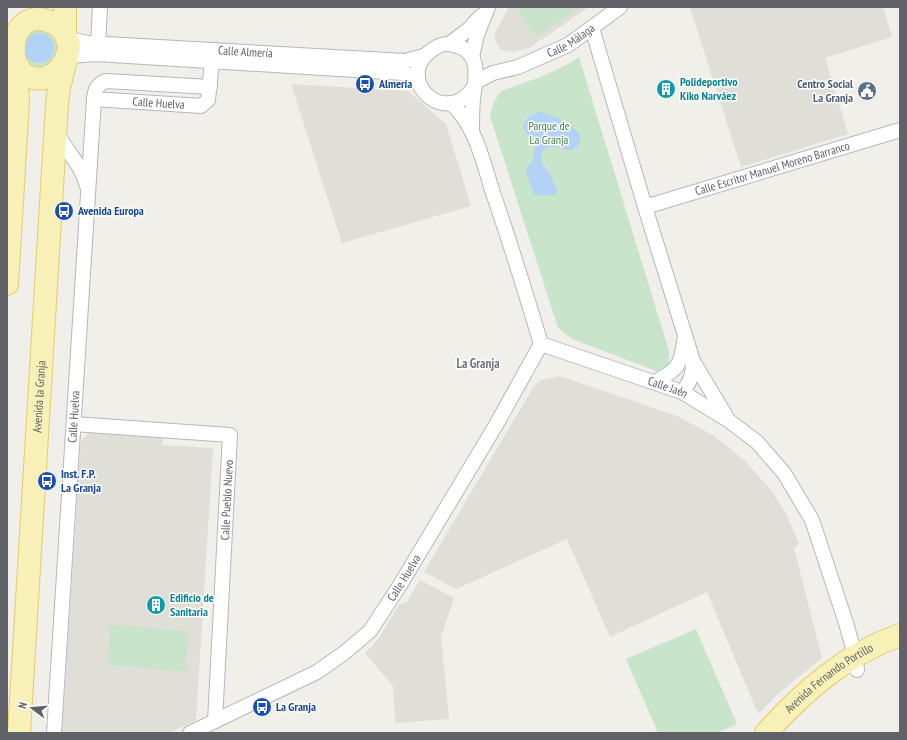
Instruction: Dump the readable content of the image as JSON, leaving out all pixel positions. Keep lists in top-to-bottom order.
{
  "streets": {
    "main road": ["Avenida la Granja", "Avenida Fernando Portillo"],
    "street": [
      "Calle Málaga",
      "Calle Almería",
      "Calle Huelva",
      "Calle Escritor Manuel Moreno Barranco",
      "Calle Jaén",
      "Calle Pueblo Nuevo"
    ]
  },
  "crossings": [
    ["Calle Málaga", "Calle Almería"],
    ["Calle Almería", "Calle Huelva"],
    ["Calle Almería", "Avenida la Granja"],
    ["Calle Huelva", "Calle Jaén"],
    ["Calle Huelva", "Calle Pueblo Nuevo"],
    ["Calle Jaén", "Avenida Fernando Portillo"]
  ],
  "districts": ["La Granja"],
  "parks": ["Parque de La Granja"],
  "places": {
    "bus stop": [
      "Almería",
      "Avenida Europa",
      "Inst. F.P. La Granja",
      "La Granja"
    ],
    "building": ["Polideportivo Kiko Narváez", "Edificio de Sanitaria"],
    "public building": ["Centro Social La Granja"]
  },
  "north": "left"
}
